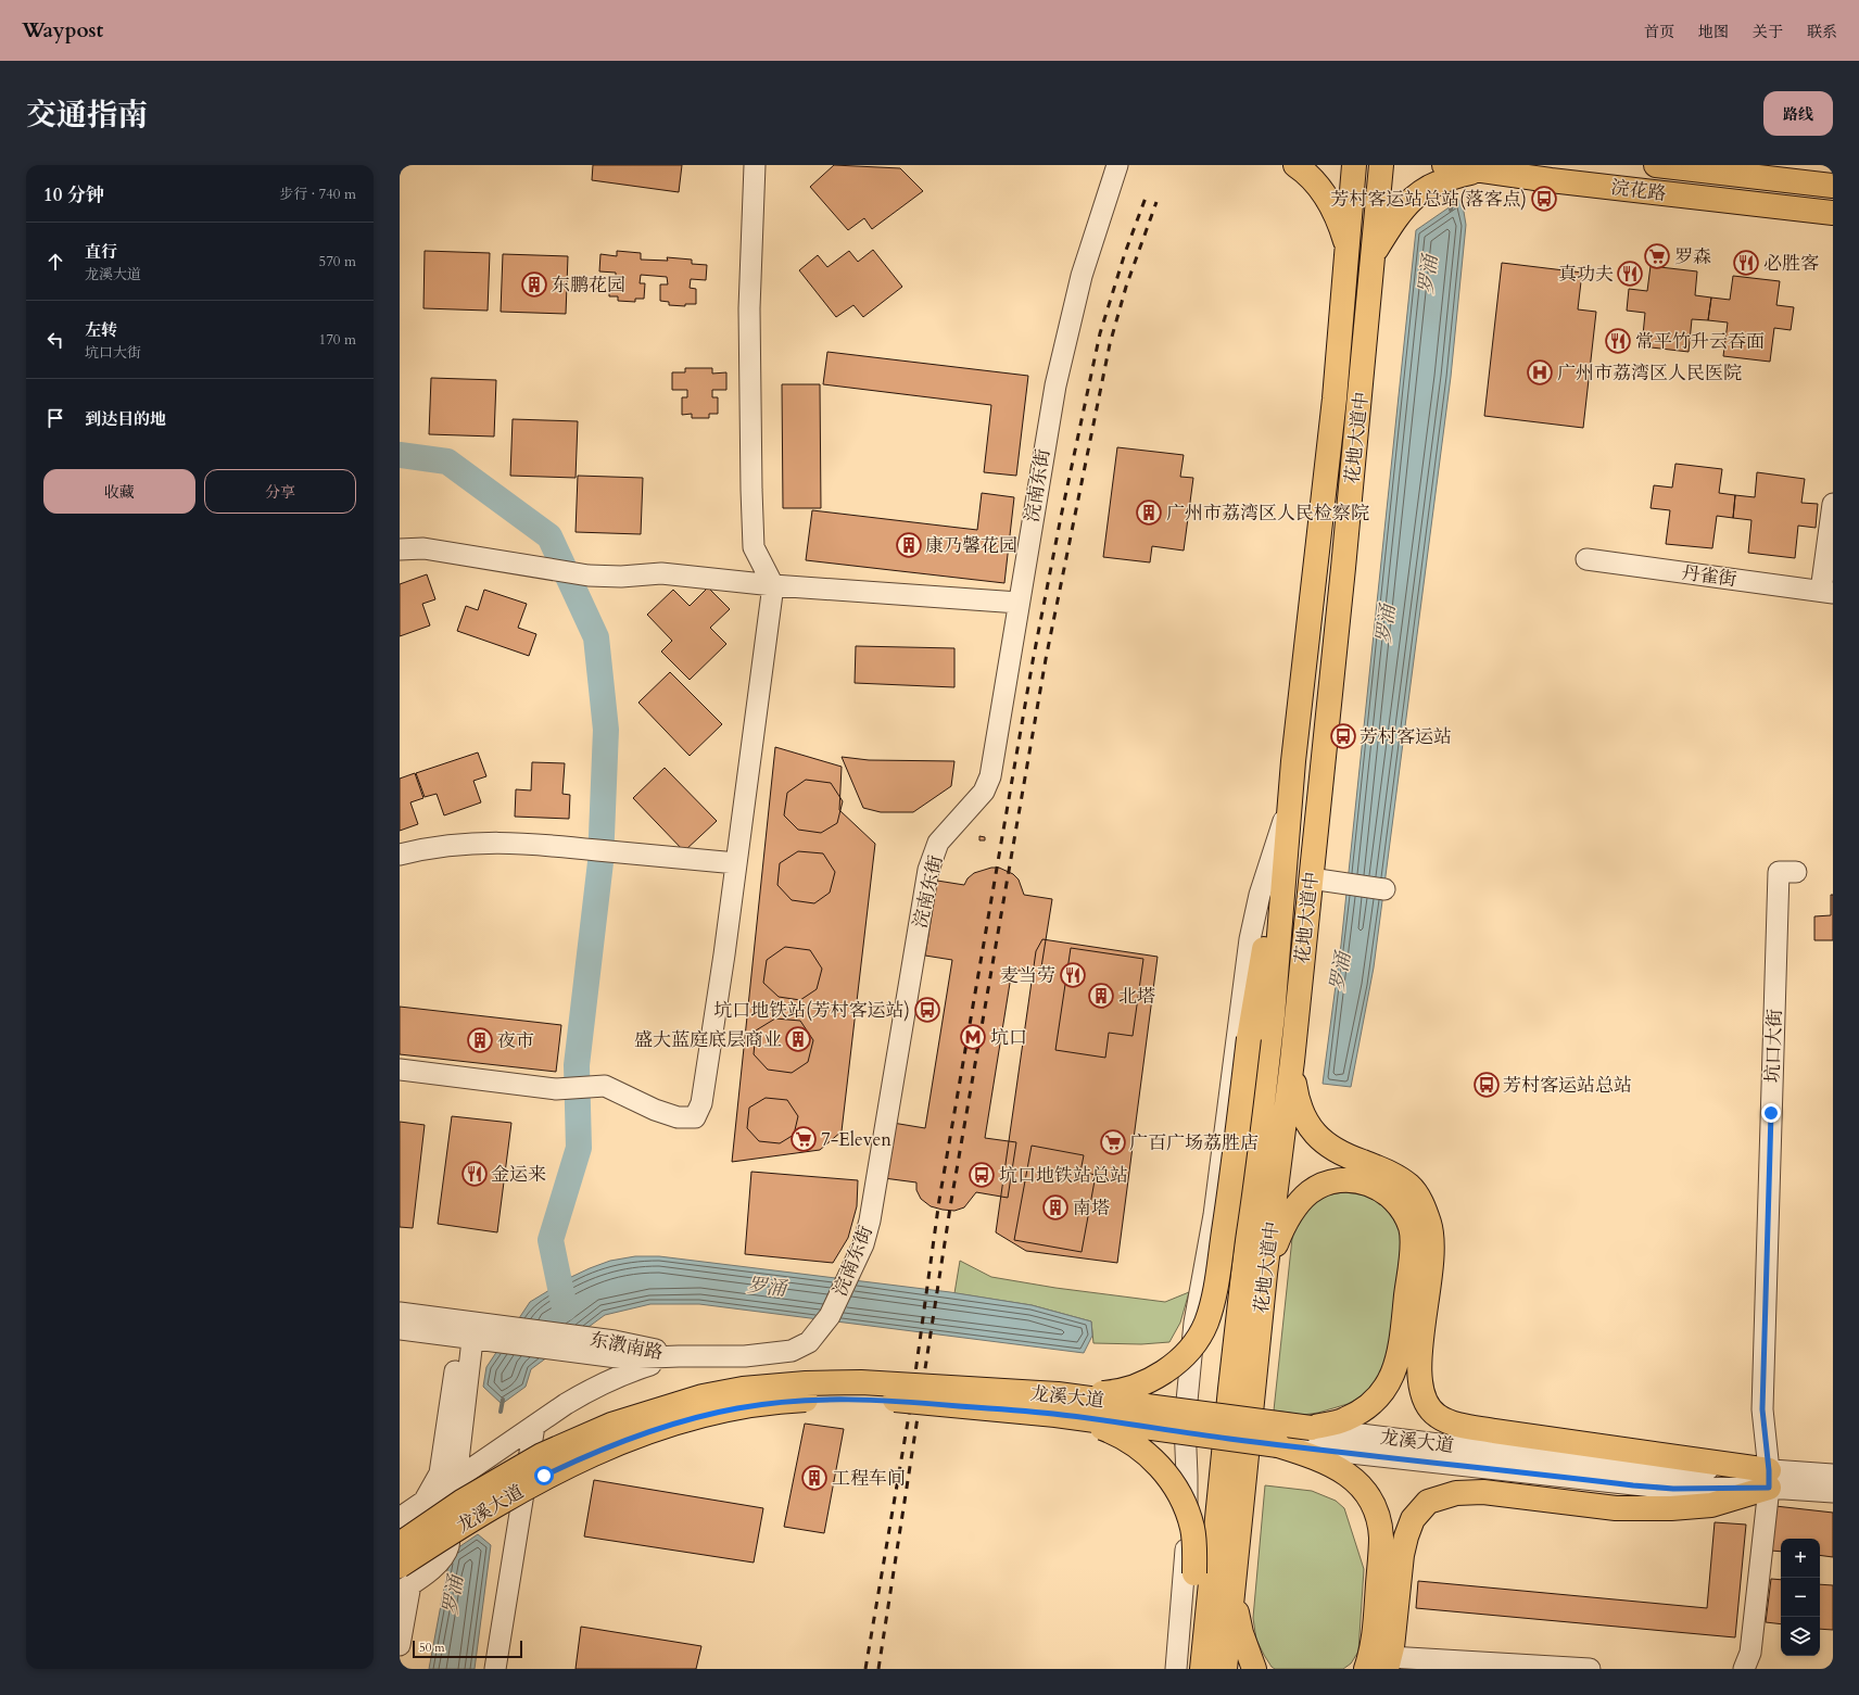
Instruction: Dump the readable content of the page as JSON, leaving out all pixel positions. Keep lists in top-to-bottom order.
{
  "streets": {
    "main road": ["浣花路", "花地大道中", "龙溪大道"],
    "street": [
      "浣南东街",
      "丹雀街",
      "坑口大街",
      "东漖南路"
    ]
  },
  "crossings": [
    ["浣南东街", "东漖南路"],
    ["坑口大街", "龙溪大道"]
  ],
  "water": ["罗涌"],
  "places": {
    "bus stop": [
      "芳村客运站总站(落客点)",
      "芳村客运站",
      "坑口地铁站(芳村客运站)",
      "芳村客运站总站",
      "坑口地铁站总站"
    ],
    "supermarket": ["罗森", "7-Eleven", "广百广场荔胜店"],
    "restaurant": [
      "必胜客",
      "真功夫",
      "常平竹升云吞面",
      "麦当劳",
      "金运来"
    ],
    "building": [
      "东鹏花园",
      "广州市荔湾区人民检察院",
      "康乃馨花园",
      "北塔",
      "盛大蓝庭底层商业",
      "夜市",
      "南塔",
      "工程车间"
    ],
    "hospital": ["广州市荔湾区人民医院"],
    "metro station": ["坑口"]
  },
  "scale_bar": "50 m",
  "page": {
    "header": "Waypost",
    "nav": [
      "首页",
      "地图",
      "关于",
      "联系"
    ],
    "title": "交通指南",
    "buttons": [
      "路线",
      ["收藏", "分享"]
    ],
    "heading": ["10 分钟", "步行 · 740 m"],
    "list": [
      ["直行", "龙溪大道", "570 m"],
      ["左转", "坑口大街", "170 m"],
      "到达目的地"
    ],
    "map_buttons": ["+", "−"],
    "scale": "50 m"
  }
}
